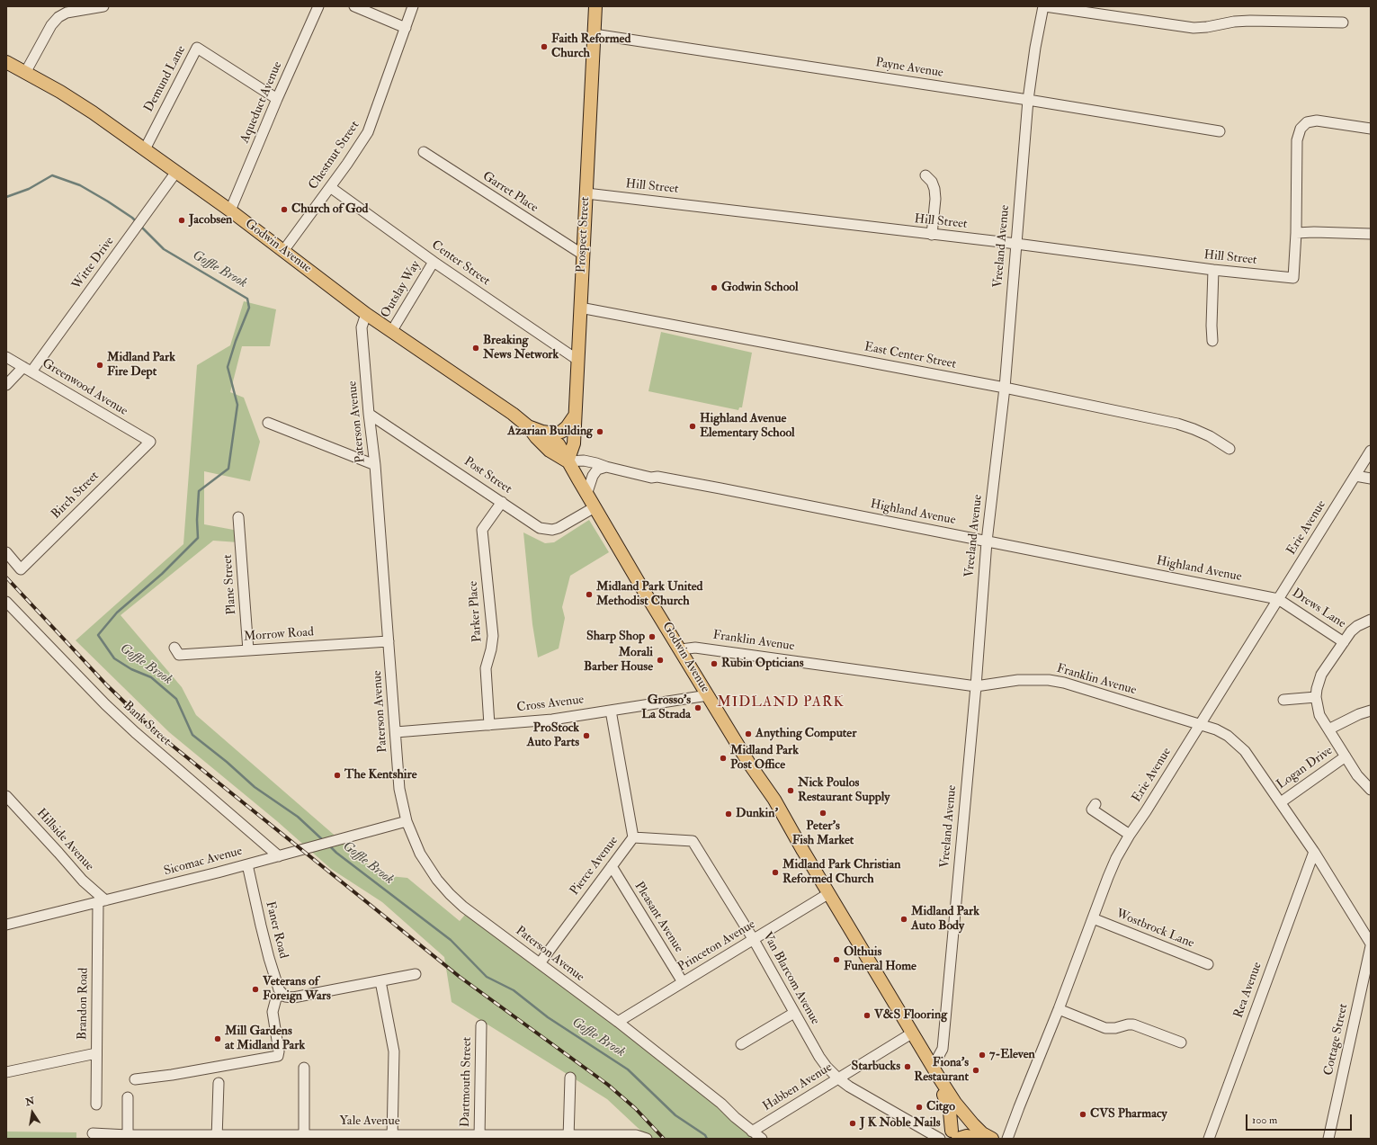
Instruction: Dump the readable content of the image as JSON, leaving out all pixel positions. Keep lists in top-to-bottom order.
{
  "streets": {
    "main road": ["Prospect Street", "Godwin Avenue"],
    "street": [
      "Payne Avenue",
      "Demund Lane",
      "Aqueduct Avenue",
      "Chestnut Street",
      "Hill Street",
      "Garret Place",
      "Vreeland Avenue",
      "Witte Drive",
      "Center Street",
      "Outslay Way",
      "East Center Street",
      "Greenwood Avenue",
      "Paterson Avenue",
      "Post Street",
      "Birch Street",
      "Highland Avenue",
      "Erie Avenue",
      "Plane Street",
      "Drews Lane",
      "Parker Place",
      "Morrow Road",
      "Franklin Avenue",
      "Cross Avenue",
      "Bank Street",
      "Logan Drive",
      "Hillside Avenue",
      "Sicomac Avenue",
      "Pierce Avenue",
      "Pleasant Avenue",
      "Wostbrock Lane",
      "Faner Road",
      "Princeton Avenue",
      "Van Blarcom Avenue",
      "Rea Avenue",
      "Brandon Road",
      "Cottage Street",
      "Dartmouth Street",
      "Habben Avenue",
      "Yale Avenue"
    ]
  },
  "crossings": [
    ["Payne Avenue", "Prospect Street"],
    ["Payne Avenue", "Vreeland Avenue"],
    ["Demund Lane", "Aqueduct Avenue"],
    ["Demund Lane", "Godwin Avenue"],
    ["Aqueduct Avenue", "Godwin Avenue"],
    ["Chestnut Street", "Godwin Avenue"],
    ["Chestnut Street", "Center Street"],
    ["Hill Street", "Prospect Street"],
    ["Hill Street", "Vreeland Avenue"],
    ["Garret Place", "Prospect Street"],
    ["Prospect Street", "Godwin Avenue"],
    ["Prospect Street", "Center Street"],
    ["Prospect Street", "East Center Street"],
    ["Prospect Street", "Highland Avenue"],
    ["Godwin Avenue", "Vreeland Avenue"],
    ["Godwin Avenue", "Witte Drive"],
    ["Godwin Avenue", "Outslay Way"],
    ["Godwin Avenue", "Paterson Avenue"],
    ["Godwin Avenue", "Post Street"],
    ["Godwin Avenue", "Highland Avenue"],
    ["Godwin Avenue", "Franklin Avenue"],
    ["Godwin Avenue", "Cross Avenue"],
    ["Godwin Avenue", "Princeton Avenue"],
    ["Godwin Avenue", "Habben Avenue"],
    ["Vreeland Avenue", "East Center Street"],
    ["Vreeland Avenue", "Highland Avenue"],
    ["Vreeland Avenue", "Franklin Avenue"],
    ["Witte Drive", "Greenwood Avenue"],
    ["Center Street", "Outslay Way"],
    ["Greenwood Avenue", "Birch Street"],
    ["Paterson Avenue", "Post Street"],
    ["Paterson Avenue", "Morrow Road"],
    ["Paterson Avenue", "Cross Avenue"],
    ["Paterson Avenue", "Sicomac Avenue"],
    ["Paterson Avenue", "Pierce Avenue"],
    ["Paterson Avenue", "Princeton Avenue"],
    ["Paterson Avenue", "Habben Avenue"],
    ["Post Street", "Parker Place"],
    ["Highland Avenue", "Erie Avenue"],
    ["Highland Avenue", "Drews Lane"],
    ["Erie Avenue", "Drews Lane"],
    ["Erie Avenue", "Franklin Avenue"],
    ["Erie Avenue", "Wostbrock Lane"],
    ["Plane Street", "Morrow Road"],
    ["Parker Place", "Cross Avenue"],
    ["Franklin Avenue", "Logan Drive"],
    ["Franklin Avenue", "Rea Avenue"],
    ["Franklin Avenue", "Cottage Street"],
    ["Cross Avenue", "Pierce Avenue"],
    ["Bank Street", "Sicomac Avenue"],
    ["Hillside Avenue", "Sicomac Avenue"],
    ["Hillside Avenue", "Brandon Road"],
    ["Sicomac Avenue", "Faner Road"],
    ["Sicomac Avenue", "Brandon Road"],
    ["Pierce Avenue", "Pleasant Avenue"],
    ["Pierce Avenue", "Van Blarcom Avenue"],
    ["Pleasant Avenue", "Princeton Avenue"],
    ["Princeton Avenue", "Van Blarcom Avenue"],
    ["Van Blarcom Avenue", "Habben Avenue"],
    ["Dartmouth Street", "Yale Avenue"]
  ],
  "districts": ["MIDLAND PARK"],
  "water": ["Goffle Brook"],
  "places": [
    "Faith Reformed Church",
    "Church of God",
    "Jacobsen",
    "Godwin School",
    "Breaking News Network",
    "Midland Park Fire Dept",
    "Highland Avenue Elementary School",
    "Azarian Building",
    "Midland Park United Methodist Church",
    "Sharp Shop",
    "Morali Barber House",
    "Rubin Opticians",
    "Grosso's La Strada",
    "Anything Computer",
    "ProStock Auto Parts",
    "Midland Park Post Office",
    "The Kentshire",
    "Nick Poulos Restaurant Supply",
    "Peter's Fish Market",
    "Dunkin'",
    "Midland Park Christian Reformed Church",
    "Midland Park Auto Body",
    "Olthuis Funeral Home",
    "Veterans of Foreign Wars",
    "V&S Flooring",
    "Mill Gardens at Midland Park",
    "7-Eleven",
    "Starbucks",
    "Fiona's Restaurant",
    "Citgo",
    "CVS Pharmacy",
    "J K Noble Nails"
  ],
  "scale_bar": "100 m",
  "north": "top"
}
